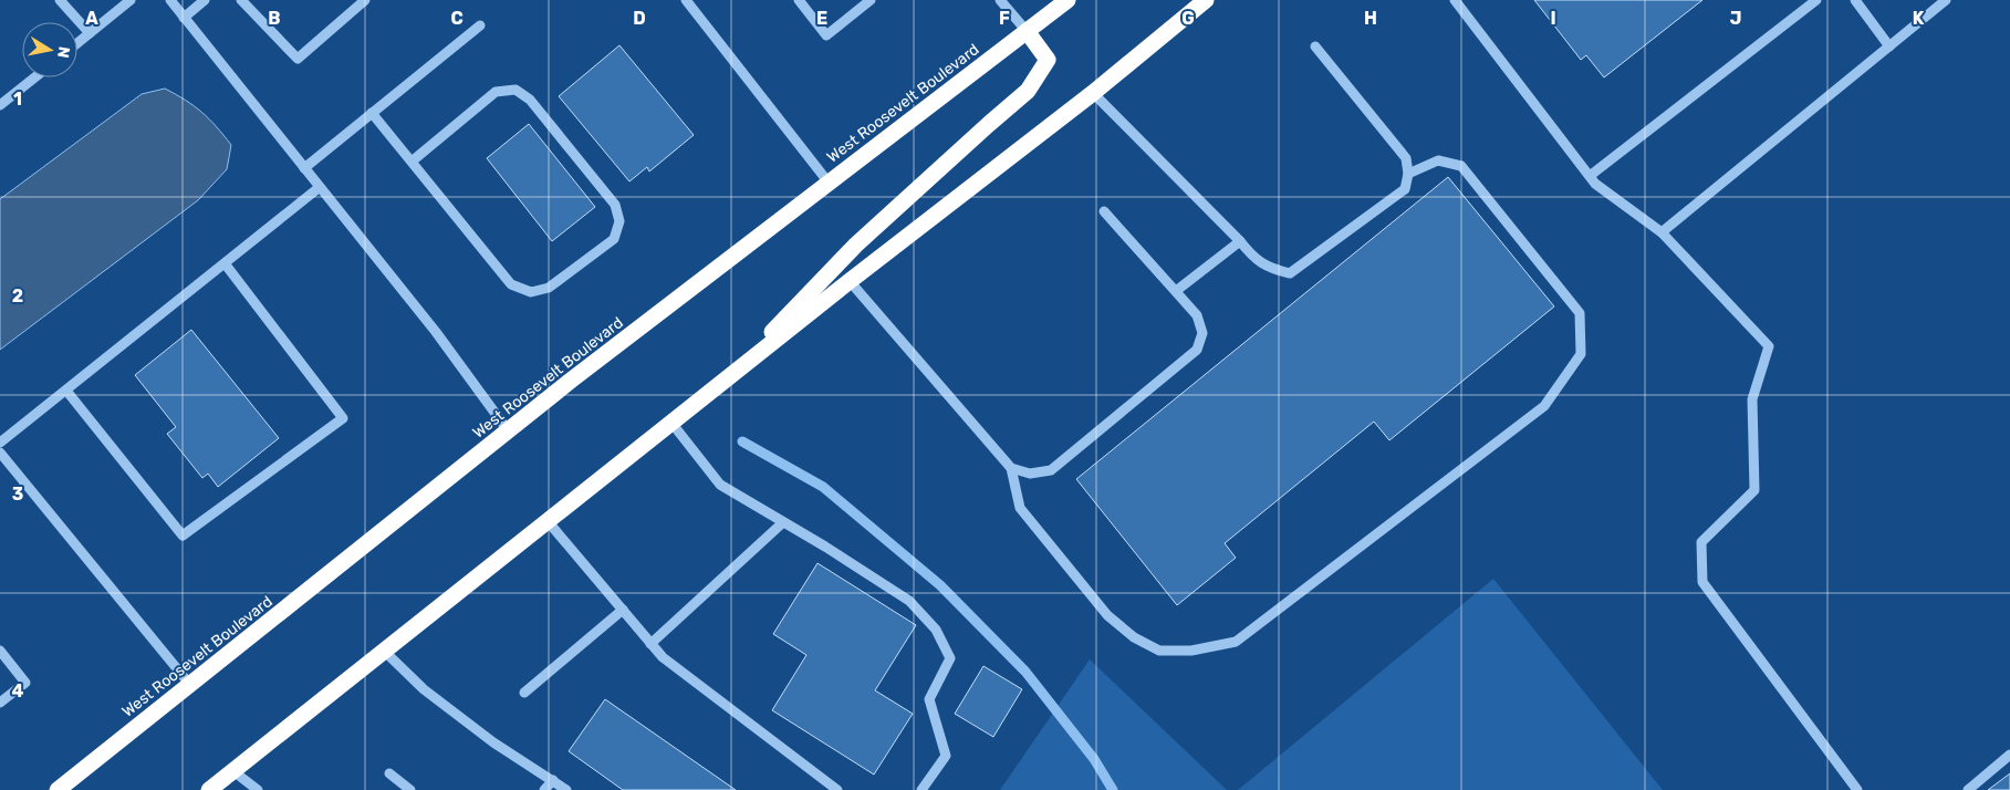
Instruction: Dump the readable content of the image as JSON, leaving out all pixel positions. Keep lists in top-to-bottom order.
{
  "streets": {
    "highway": ["West Roosevelt Boulevard"]
  },
  "north": "right",
  "grid": {
    "columns": [
      "A",
      "B",
      "C",
      "D",
      "E",
      "F",
      "G",
      "H",
      "I",
      "J",
      "K"
    ],
    "rows": [
      "1",
      "2",
      "3",
      "4"
    ]
  }
}
